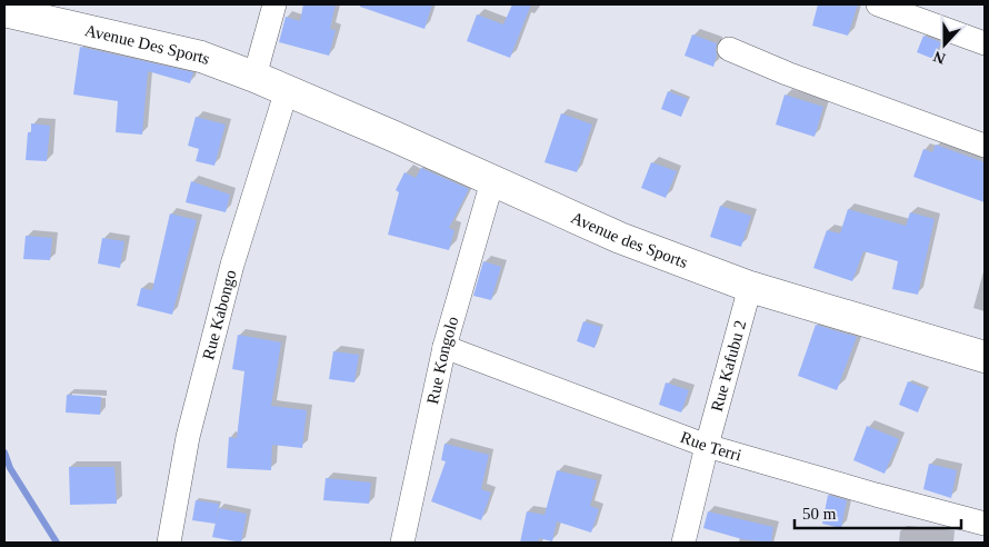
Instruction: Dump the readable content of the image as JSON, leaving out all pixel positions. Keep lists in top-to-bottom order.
{
  "streets": {
    "street": [
      "Avenue Des Sports",
      "Avenue des Sports",
      "Rue Kabongo",
      "Rue Kongolo",
      "Rue Kafubu 2",
      "Rue Terri"
    ]
  },
  "crossings": [
    ["Avenue Des Sports", "Avenue des Sports"],
    ["Avenue Des Sports", "Rue Kabongo"],
    ["Avenue des Sports", "Rue Kabongo"],
    ["Avenue des Sports", "Rue Kongolo"],
    ["Avenue des Sports", "Rue Kafubu 2"],
    ["Rue Kongolo", "Rue Terri"],
    ["Rue Kafubu 2", "Rue Terri"]
  ],
  "scale_bar": "50 m",
  "north": "bottom"
}
